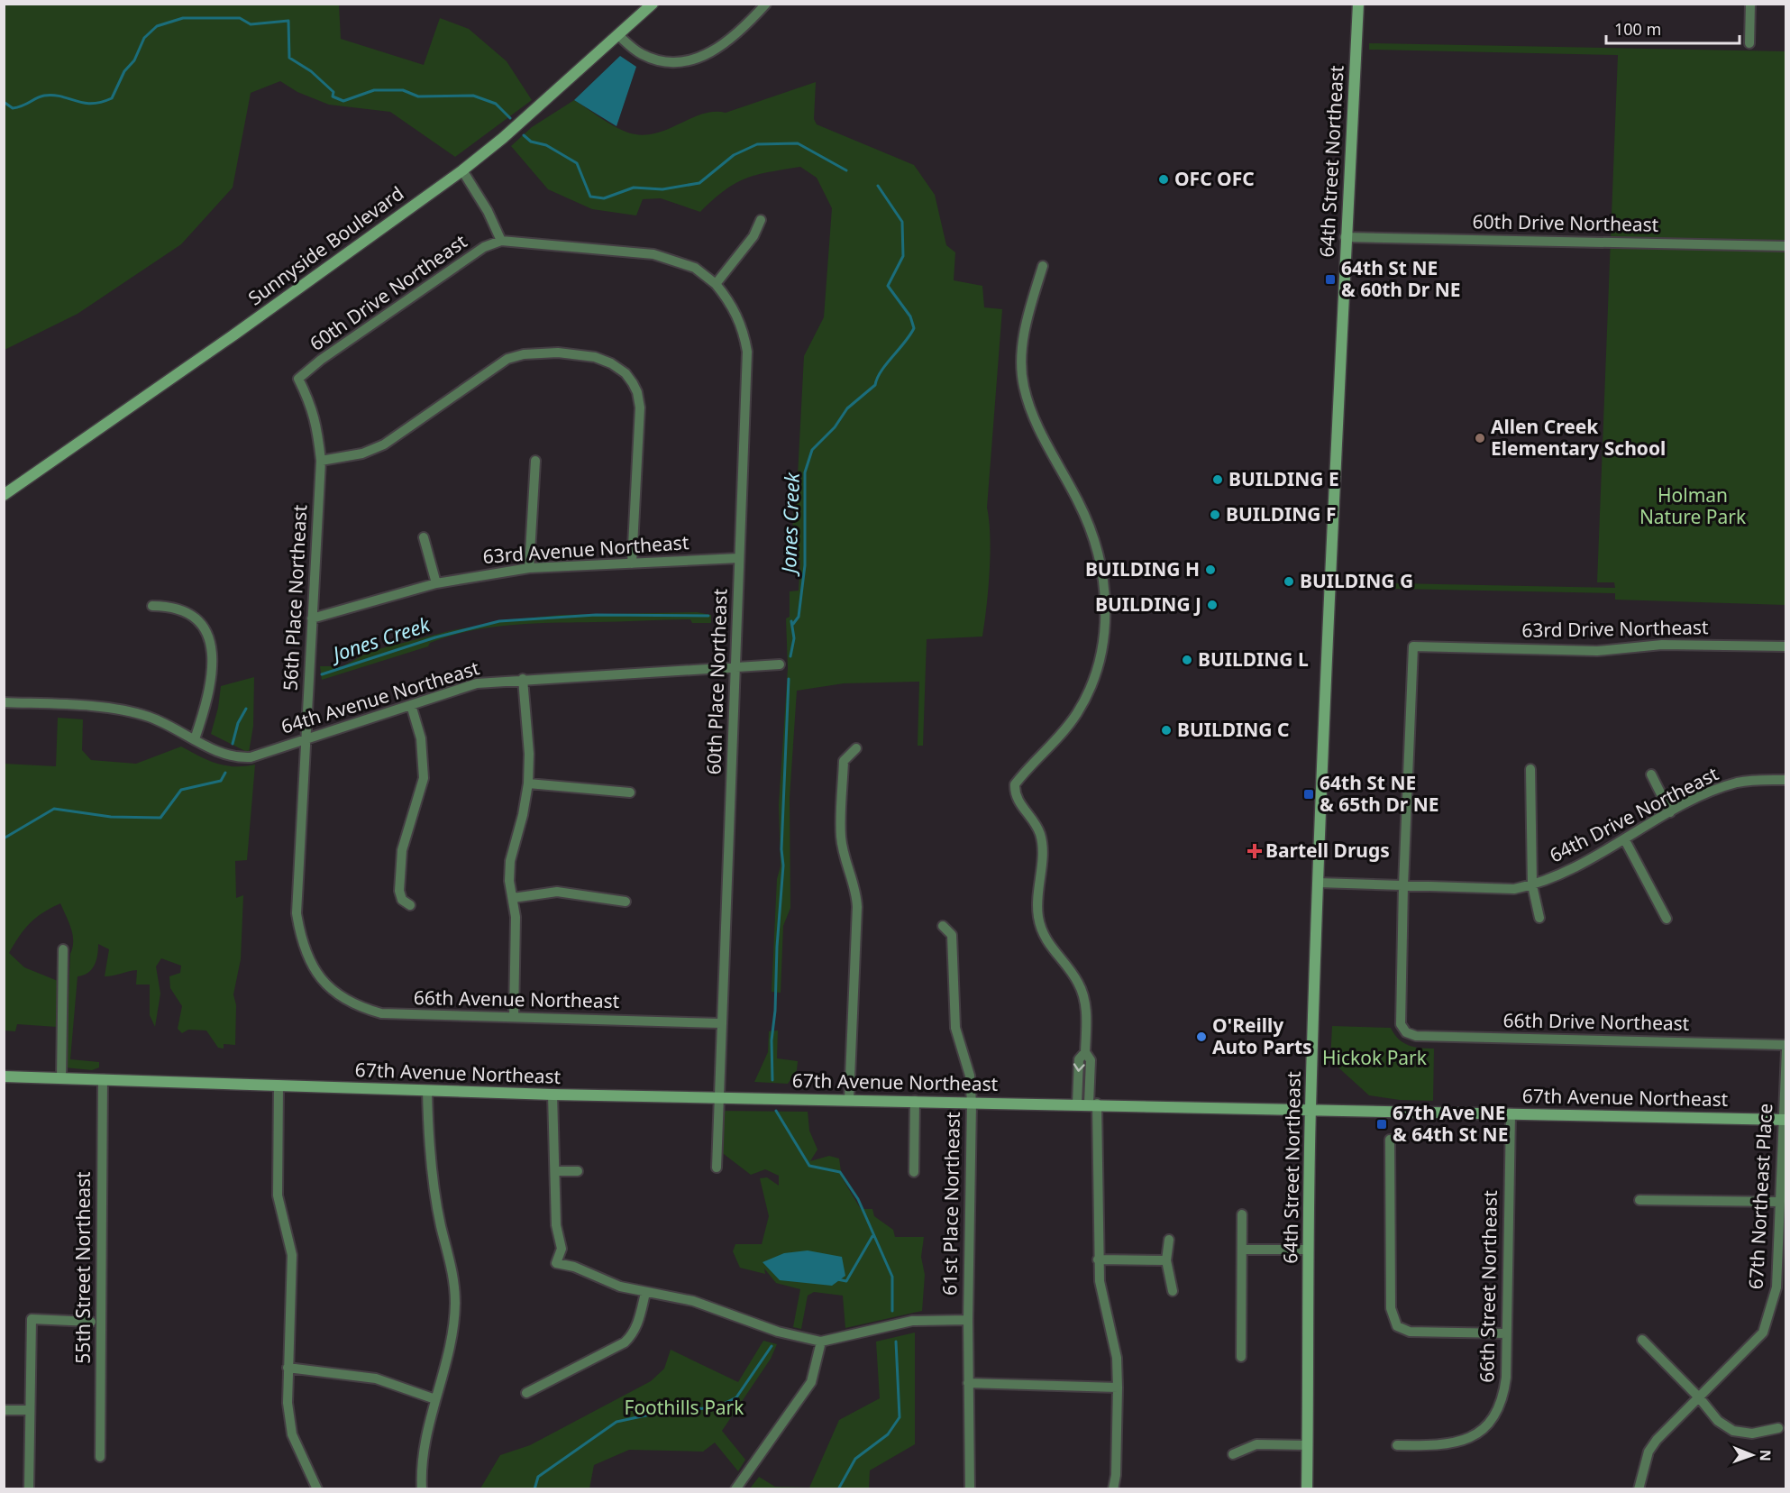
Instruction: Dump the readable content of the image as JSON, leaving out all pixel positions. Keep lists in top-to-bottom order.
{
  "streets": {
    "street": [
      "64th Street Northeast",
      "60th Drive Northeast",
      "Sunnyside Boulevard",
      "63rd Avenue Northeast",
      "56th Place Northeast",
      "63rd Drive Northeast",
      "60th Place Northeast",
      "64th Avenue Northeast",
      "64th Drive Northeast",
      "66th Avenue Northeast",
      "66th Drive Northeast",
      "67th Avenue Northeast",
      "67th Northeast Place",
      "61st Place Northeast",
      "55th Street Northeast",
      "66th Street Northeast"
    ]
  },
  "crossings": [
    ["64th Street Northeast", "60th Drive Northeast"],
    ["64th Street Northeast", "64th Drive Northeast"],
    ["64th Street Northeast", "67th Avenue Northeast"],
    ["60th Drive Northeast", "56th Place Northeast"],
    ["60th Drive Northeast", "60th Place Northeast"],
    ["63rd Avenue Northeast", "56th Place Northeast"],
    ["63rd Avenue Northeast", "60th Place Northeast"],
    ["56th Place Northeast", "64th Avenue Northeast"],
    ["56th Place Northeast", "66th Avenue Northeast"],
    ["63rd Drive Northeast", "64th Drive Northeast"],
    ["63rd Drive Northeast", "66th Drive Northeast"],
    ["60th Place Northeast", "64th Avenue Northeast"],
    ["60th Place Northeast", "66th Avenue Northeast"],
    ["60th Place Northeast", "67th Avenue Northeast"],
    ["64th Drive Northeast", "66th Drive Northeast"],
    ["67th Avenue Northeast", "67th Northeast Place"],
    ["67th Avenue Northeast", "61st Place Northeast"],
    ["67th Avenue Northeast", "55th Street Northeast"],
    ["67th Avenue Northeast", "66th Street Northeast"]
  ],
  "water": ["Jones Creek"],
  "parks": ["Holman Nature Park", "Hickok Park", "Foothills Park"],
  "places": {
    "other": [
      "OFC OFC",
      "Allen Creek Elementary School",
      "BUILDING E",
      "BUILDING F",
      "BUILDING H",
      "BUILDING G",
      "BUILDING J",
      "BUILDING L",
      "BUILDING C",
      "O'Reilly Auto Parts"
    ],
    "transit": ["64th St NE & 60th Dr NE", "64th St NE & 65th Dr NE", "67th Ave NE & 64th St NE"],
    "health": ["Bartell Drugs"]
  },
  "scale_bar": "100 m",
  "north": "right"
}
